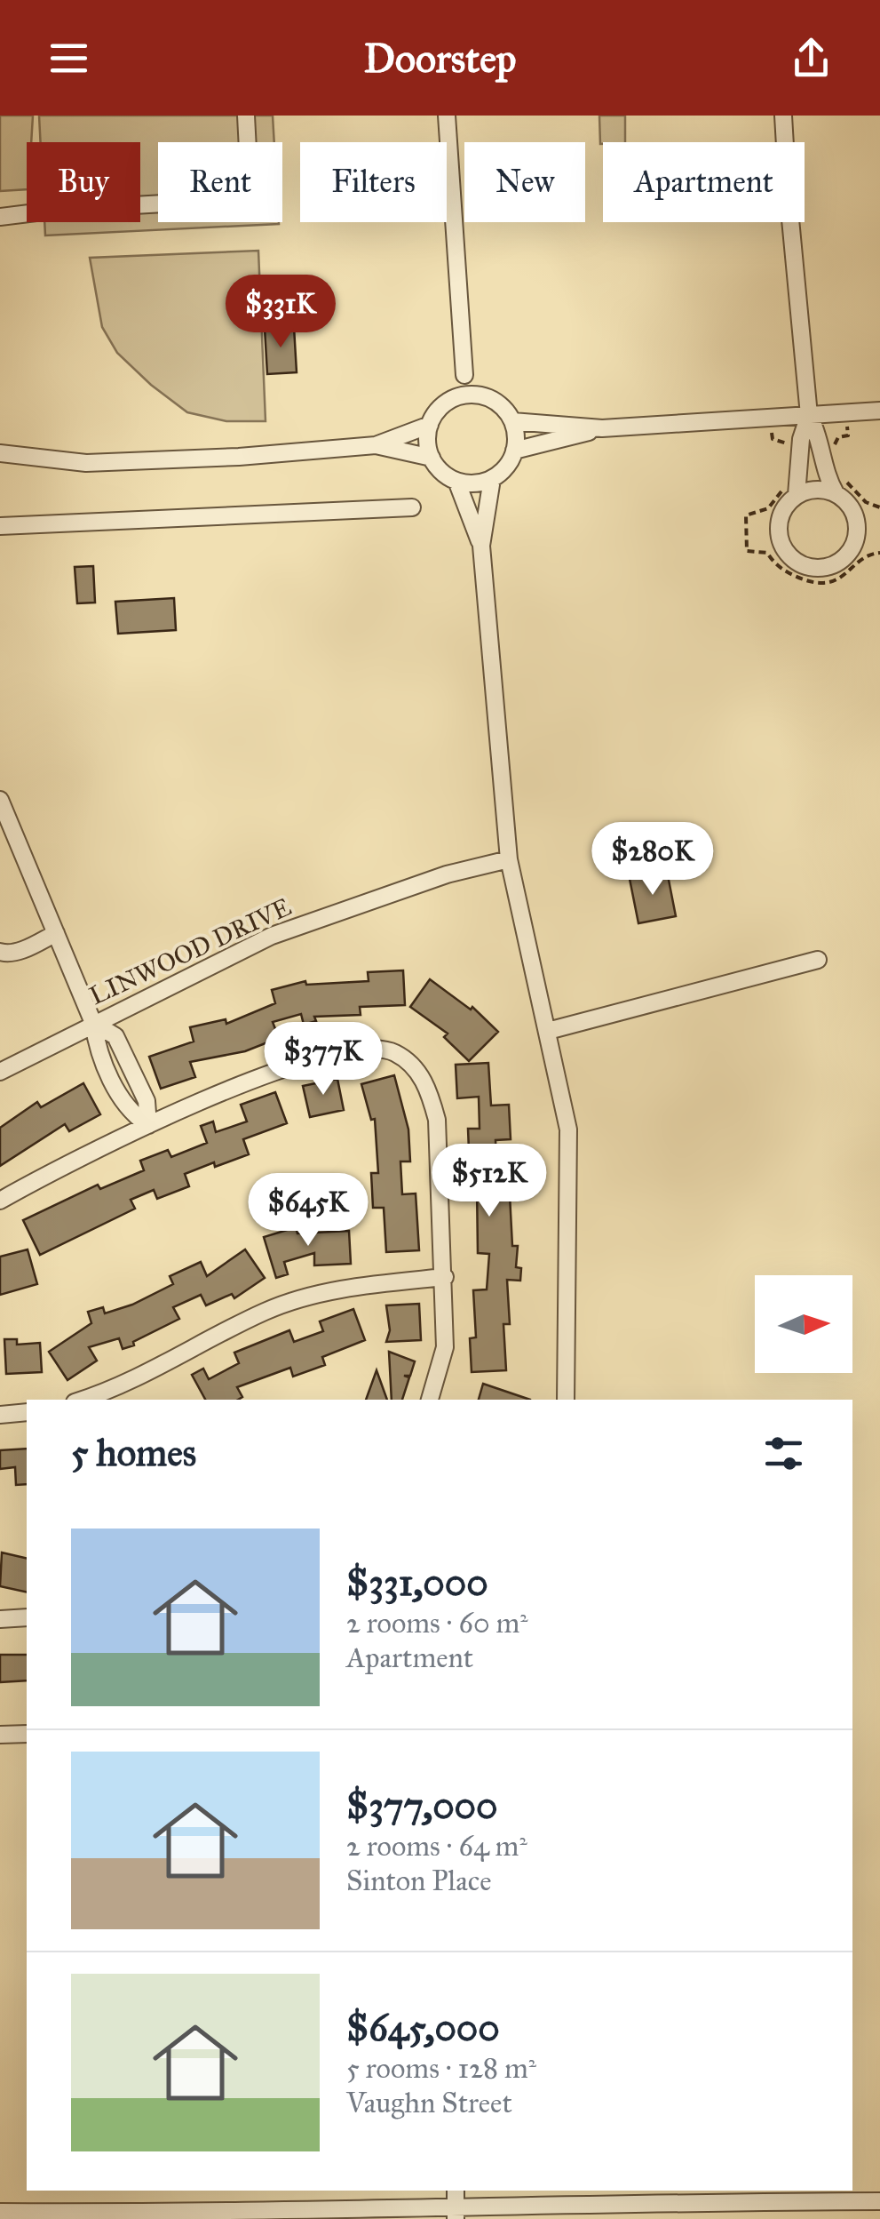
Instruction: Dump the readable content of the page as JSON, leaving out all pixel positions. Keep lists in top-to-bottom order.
{
  "streets": {
    "street": ["LINWOOD DRIVE"]
  },
  "north": "right",
  "page": {
    "header": "Doorstep",
    "chip": [
      "Buy",
      "Rent",
      "Filters",
      "New",
      "Apartment"
    ],
    "price": [
      "$331K",
      "$280K",
      "$377K",
      "$512K",
      "$645K"
    ],
    "heading": "5 homes",
    "list": [
      {
        "name": "$331,000",
        "note": "2 rooms · 60 m² · Apartment"
      },
      {
        "name": "$377,000",
        "note": "2 rooms · 64 m² · Sinton Place"
      },
      {
        "name": "$645,000",
        "note": "5 rooms · 128 m² · Vaughn Street"
      }
    ]
  }
}
